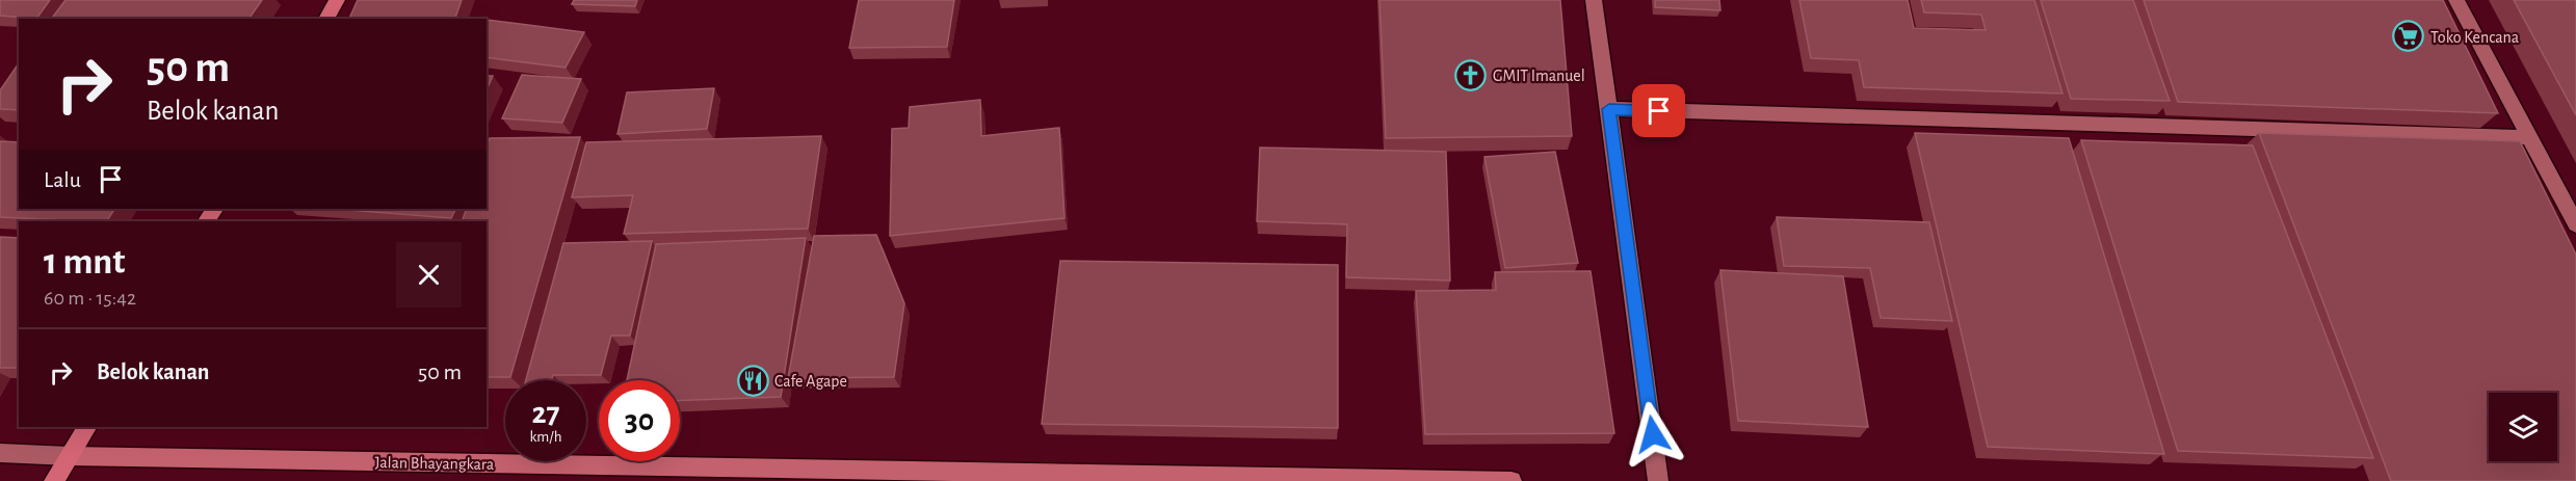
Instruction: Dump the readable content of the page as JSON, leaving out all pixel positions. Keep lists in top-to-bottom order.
{
  "streets": {
    "main road": ["Jalan Bhayangkara"]
  },
  "places": {
    "supermarket": ["Toko Kencana"],
    "church": ["GMIT Imanuel"],
    "restaurant": ["Cafe Agape"]
  },
  "page": {
    "turn": ["50 m", "Belok kanan"],
    "then": "Lalu",
    "heading": ["1 mnt", "60 m · 15:42"],
    "list": [
      {
        "name": "Belok kanan",
        "value": "50 m"
      }
    ],
    "speed": "27 km/h",
    "limit": "30"
  }
}
